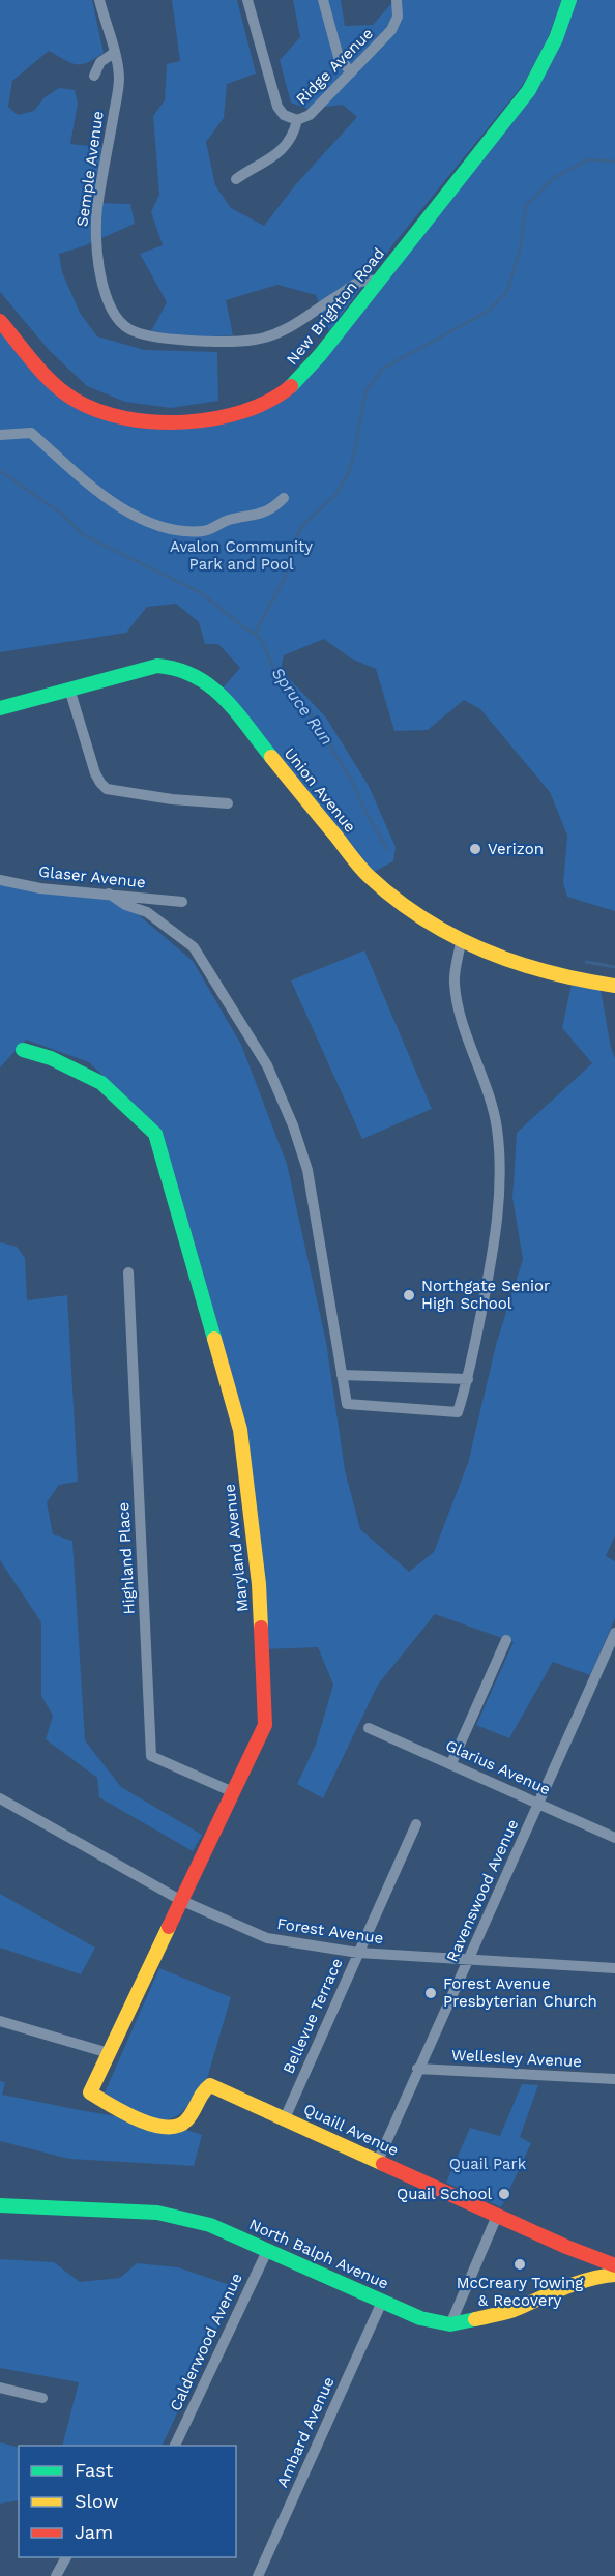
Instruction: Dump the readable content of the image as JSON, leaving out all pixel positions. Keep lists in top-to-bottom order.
{
  "streets": {
    "street": [
      "Ridge Avenue",
      "Semple Avenue",
      "New Brighton Road",
      "Union Avenue",
      "Glaser Avenue",
      "Maryland Avenue",
      "Highland Place",
      "Glarius Avenue",
      "Ravenswood Avenue",
      "Forest Avenue",
      "Bellevue Terrace",
      "Wellesley Avenue",
      "Quaill Avenue",
      "North Balph Avenue",
      "Calderwood Avenue",
      "Ambard Avenue"
    ]
  },
  "crossings": [
    ["Semple Avenue", "New Brighton Road"],
    ["Maryland Avenue", "Highland Place"],
    ["Maryland Avenue", "Forest Avenue"],
    ["Maryland Avenue", "Quaill Avenue"],
    ["Glarius Avenue", "Ravenswood Avenue"],
    ["Ravenswood Avenue", "Forest Avenue"],
    ["Ravenswood Avenue", "Wellesley Avenue"],
    ["Ravenswood Avenue", "Quaill Avenue"],
    ["Forest Avenue", "Bellevue Terrace"],
    ["Bellevue Terrace", "Quaill Avenue"],
    ["North Balph Avenue", "Calderwood Avenue"],
    ["North Balph Avenue", "Ambard Avenue"]
  ],
  "water": ["Spruce Run"],
  "parks": ["Avalon Community Park and Pool", "Quail Park"],
  "places": [
    "Verizon",
    "Northgate Senior High School",
    "Forest Avenue Presbyterian Church",
    "Quail School",
    "McCreary Towing & Recovery"
  ],
  "legend": ["Fast", "Slow", "Jam"]
}
